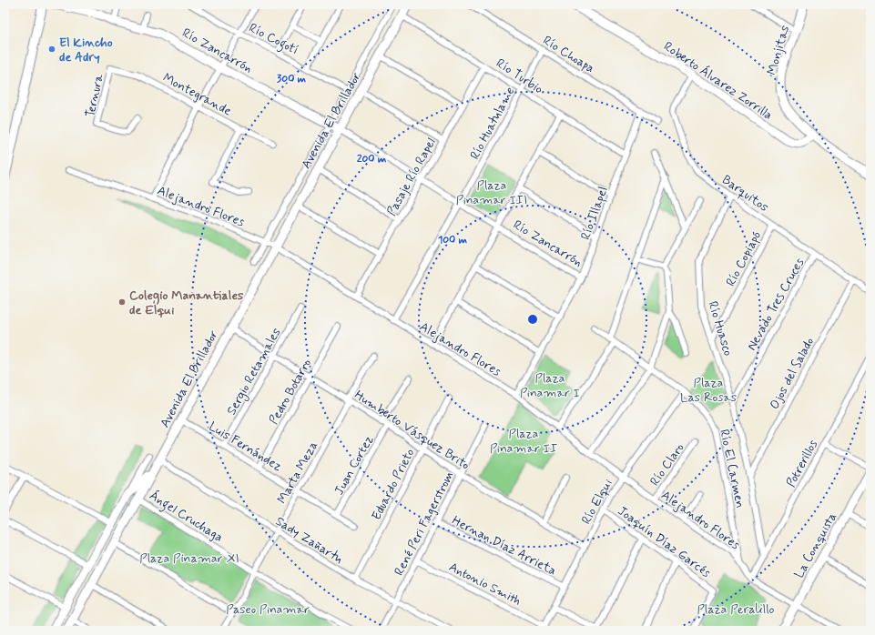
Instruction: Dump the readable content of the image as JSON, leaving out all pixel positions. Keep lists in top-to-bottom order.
{
  "streets": {
    "street": [
      "Río Cogotí",
      "Río Zancarrón",
      "Monjitas",
      "Río Choapa",
      "Río Turbio",
      "Roberto Álvarez Zorrilla",
      "Montegrande",
      "Ternura",
      "Avenida El Brillador",
      "Río Huatulame",
      "Pasaje Río Rapel",
      "Barquitos",
      "Alejandro Flores",
      "Río Illapel",
      "Río Copiapó",
      "Nevado Tres Cruces",
      "Río Huasco",
      "Sergio Retamales",
      "Ojos del Salado",
      "Pedro Botarro",
      "Humberto Vásquez Brito",
      "Luis Fernández",
      "Potrerillos",
      "Río Claro",
      "Juan Cortez",
      "Río El Carmen",
      "Marta Meza",
      "Eduardo Prieto",
      "Río Elqui",
      "Ángel Cruchaga",
      "René Peri Fagerstrom",
      "Sady Zañartu",
      "Joaquín Díaz Garcés",
      "Hernan Díaz Arrieta",
      "La Conquista",
      "Antonio Smith"
    ]
  },
  "crossings": [
    ["Río Cogotí", "Avenida El Brillador"],
    ["Río Zancarrón", "Avenida El Brillador"],
    ["Río Zancarrón", "Río Huatulame"],
    ["Río Zancarrón", "Pasaje Río Rapel"],
    ["Río Zancarrón", "Río Illapel"],
    ["Monjitas", "Roberto Álvarez Zorrilla"],
    ["Río Choapa", "Río Huatulame"],
    ["Río Choapa", "Río Illapel"],
    ["Río Turbio", "Avenida El Brillador"],
    ["Río Turbio", "Río Huatulame"],
    ["Río Turbio", "Pasaje Río Rapel"],
    ["Río Turbio", "Río Illapel"],
    ["Roberto Álvarez Zorrilla", "Barquitos"],
    ["Montegrande", "Ternura"],
    ["Avenida El Brillador", "Alejandro Flores"],
    ["Avenida El Brillador", "Humberto Vásquez Brito"],
    ["Avenida El Brillador", "Luis Fernández"],
    ["Avenida El Brillador", "Ángel Cruchaga"],
    ["Avenida El Brillador", "Sady Zañartu"],
    ["Río Huatulame", "Alejandro Flores"],
    ["Pasaje Río Rapel", "Alejandro Flores"],
    ["Barquitos", "Río Copiapó"],
    ["Barquitos", "Nevado Tres Cruces"],
    ["Barquitos", "Río Huasco"],
    ["Barquitos", "Ojos del Salado"],
    ["Alejandro Flores", "Río Illapel"],
    ["Alejandro Flores", "Potrerillos"],
    ["Alejandro Flores", "Río Claro"],
    ["Alejandro Flores", "Río El Carmen"],
    ["Alejandro Flores", "Río Elqui"],
    ["Alejandro Flores", "La Conquista"],
    ["Río Copiapó", "Río Huasco"],
    ["Nevado Tres Cruces", "Río Huasco"],
    ["Río Huasco", "Ojos del Salado"],
    ["Río Huasco", "Potrerillos"],
    ["Sergio Retamales", "Humberto Vásquez Brito"],
    ["Sergio Retamales", "Luis Fernández"],
    ["Pedro Botarro", "Humberto Vásquez Brito"],
    ["Pedro Botarro", "Luis Fernández"],
    ["Humberto Vásquez Brito", "Juan Cortez"],
    ["Humberto Vásquez Brito", "Marta Meza"],
    ["Humberto Vásquez Brito", "Eduardo Prieto"],
    ["Humberto Vásquez Brito", "Río Elqui"],
    ["Humberto Vásquez Brito", "René Peri Fagerstrom"],
    ["Luis Fernández", "Juan Cortez"],
    ["Luis Fernández", "Marta Meza"],
    ["Río El Carmen", "Río Elqui"],
    ["Marta Meza", "Ángel Cruchaga"],
    ["Marta Meza", "Sady Zañartu"],
    ["Eduardo Prieto", "Sady Zañartu"],
    ["Río Elqui", "Joaquín Díaz Garcés"],
    ["Río Elqui", "Hernan Díaz Arrieta"],
    ["Río Elqui", "Antonio Smith"],
    ["René Peri Fagerstrom", "Sady Zañartu"],
    ["René Peri Fagerstrom", "Hernan Díaz Arrieta"],
    ["René Peri Fagerstrom", "Antonio Smith"]
  ],
  "parks": [
    "Plaza Pinamar III",
    "Plaza Pinamar I",
    "Plaza Las Rosas",
    "Plaza Pinamar II",
    "Plaza Pinamar XI",
    "Paseo Pinamar",
    "Plaza Peralillo"
  ],
  "places": ["El Kincho de Adry", "Colegio Manantiales de Elqui"],
  "rings": ["300 m", "200 m", "100 m"]
}
